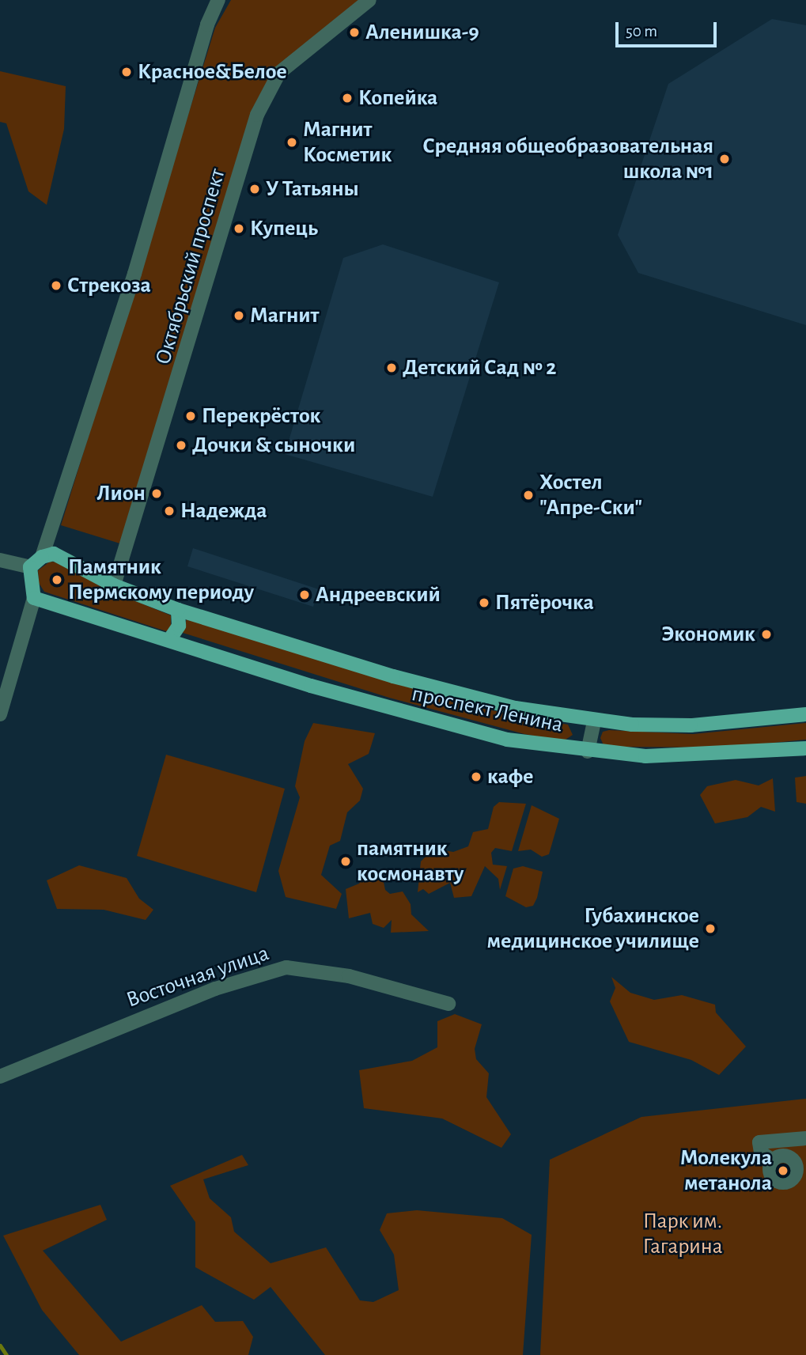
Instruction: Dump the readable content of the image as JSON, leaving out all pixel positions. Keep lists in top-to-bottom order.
{
  "streets": {
    "main road": ["проспект Ленина"],
    "street": ["Октябрьский проспект", "Восточная улица"]
  },
  "crossings": [
    ["Октябрьский проспект", "проспект Ленина"]
  ],
  "parks": ["Парк им. Гагарина"],
  "places": [
    "Аленишка-9",
    "Красное&Белое",
    "Копейка",
    "Магнит Косметик",
    "Средняя общеобразовательная школа №1",
    "У Татьяны",
    "Купець",
    "Стрекоза",
    "Магнит",
    "Детский Сад № 2",
    "Перекрёсток",
    "Дочки & сыночки",
    "Лион",
    "Хостел \"Апре-Ски\"",
    "Надежда",
    "Памятник Пермскому периоду",
    "Андреевский",
    "Пятёрочка",
    "Экономик",
    "кафе",
    "памятник космонавту",
    "Губахинское медицинское училище",
    "Молекула метанола"
  ],
  "scale_bar": "50 m"
}
